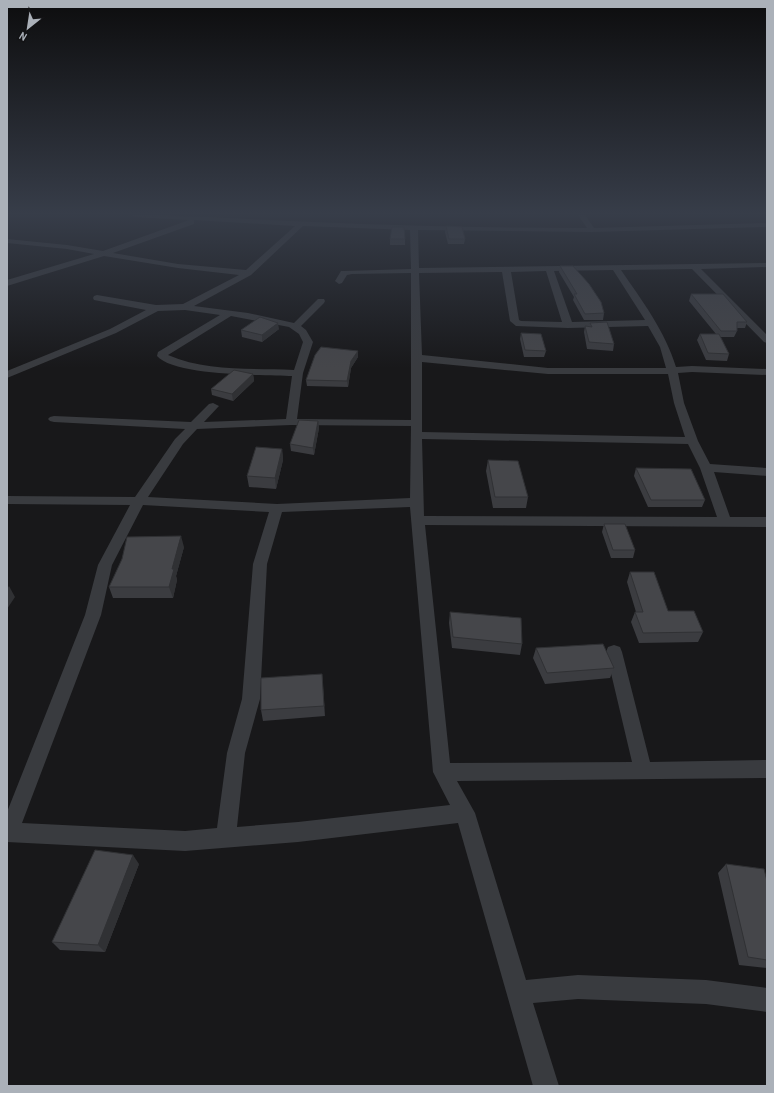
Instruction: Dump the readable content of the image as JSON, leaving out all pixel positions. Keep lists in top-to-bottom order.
{
  "north": "bottom left"
}
